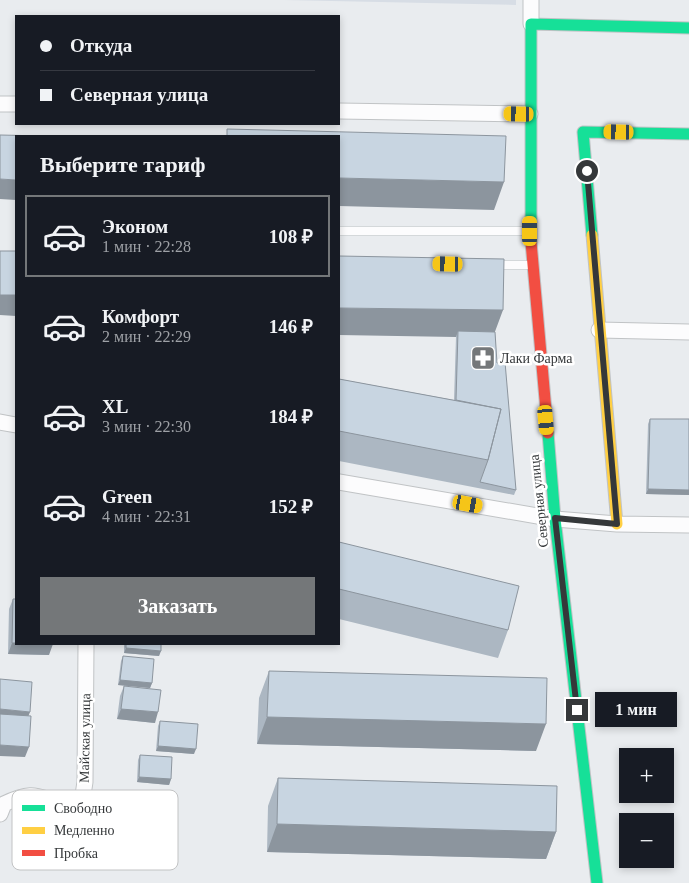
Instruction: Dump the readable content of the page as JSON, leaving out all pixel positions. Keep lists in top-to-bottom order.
{
  "streets": {
    "street": ["Северная улица", "Майская улица"]
  },
  "places": {
    "pharmacy": ["Лаки Фарма"]
  },
  "legend": ["Свободно", "Медленно", "Пробка"],
  "page": {
    "banner": ["Откуда", "Северная улица"],
    "heading": "Выберите тариф",
    "list": [
      {
        "name": "Эконом",
        "note": "1 мин · 22:28",
        "value": "108 ₽"
      },
      {
        "name": "Комфорт",
        "note": "2 мин · 22:29",
        "value": "146 ₽"
      },
      {
        "name": "XL",
        "note": "3 мин · 22:30",
        "value": "184 ₽"
      },
      {
        "name": "Green",
        "note": "4 мин · 22:31",
        "value": "152 ₽"
      }
    ],
    "buttons": "Заказать",
    "bubble": "1 мин",
    "map_buttons": ["+", "−"]
  }
}
